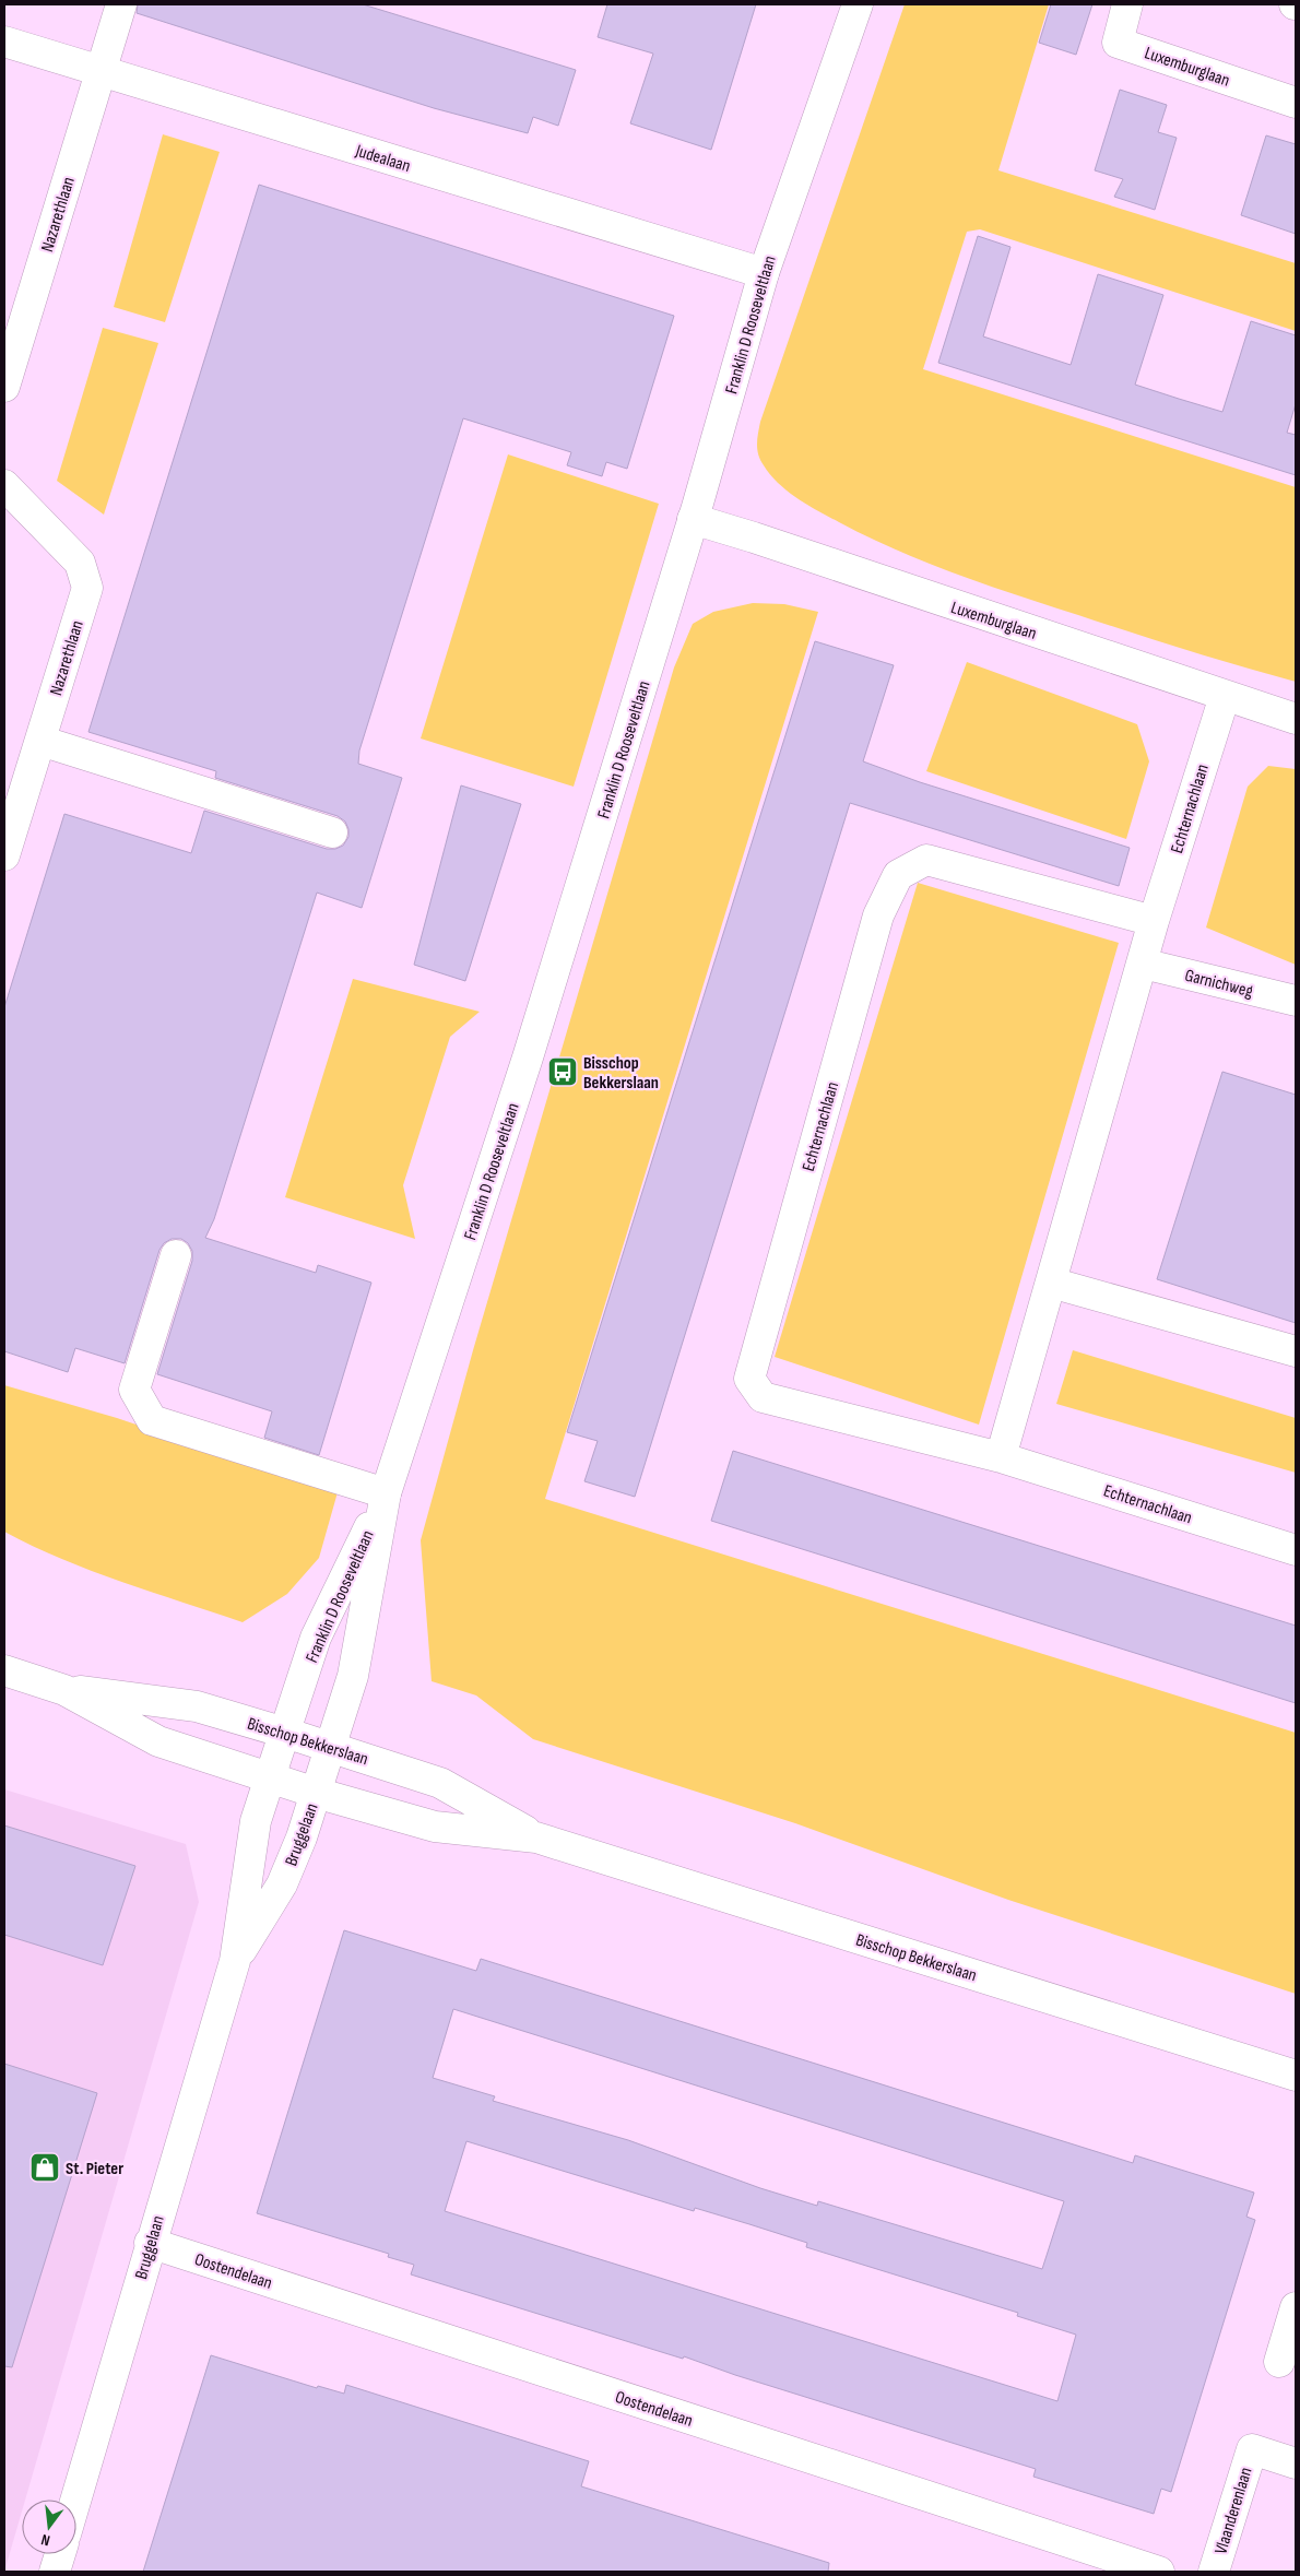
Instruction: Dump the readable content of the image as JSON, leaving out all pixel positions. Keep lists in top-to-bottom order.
{
  "streets": {
    "street": [
      "Luxemburglaan",
      "Judealaan",
      "Nazarethlaan",
      "Franklin D Rooseveltlaan",
      "Echternachlaan",
      "Garnichweg",
      "Bisschop Bekkerslaan",
      "Bruggelaan",
      "Oostendelaan",
      "Vlaanderenlaan"
    ]
  },
  "crossings": [
    ["Luxemburglaan", "Franklin D Rooseveltlaan"],
    ["Luxemburglaan", "Echternachlaan"],
    ["Judealaan", "Nazarethlaan"],
    ["Judealaan", "Franklin D Rooseveltlaan"],
    ["Franklin D Rooseveltlaan", "Bisschop Bekkerslaan"],
    ["Franklin D Rooseveltlaan", "Bruggelaan"],
    ["Echternachlaan", "Garnichweg"],
    ["Bisschop Bekkerslaan", "Bruggelaan"],
    ["Bruggelaan", "Oostendelaan"]
  ],
  "places": {
    "bus stop": ["Bisschop Bekkerslaan"],
    "shop": ["St. Pieter"]
  },
  "north": "bottom"
}
